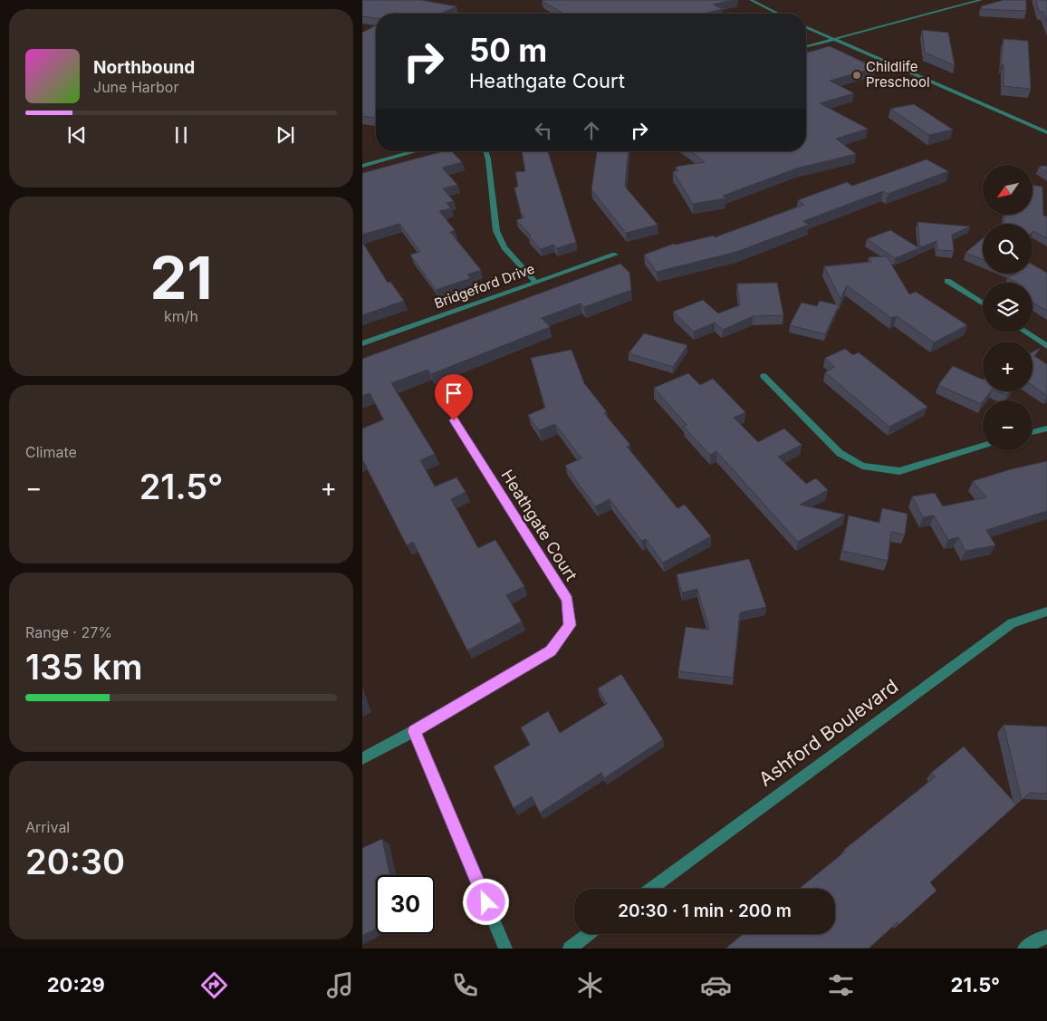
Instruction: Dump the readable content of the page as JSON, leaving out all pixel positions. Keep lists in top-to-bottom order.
{
  "streets": {
    "street": ["Bridgeford Drive", "Heathgate Court", "Ashford Boulevard"]
  },
  "places": ["Childlife Preschool"],
  "north": "bottom left",
  "page": {
    "turn": ["50 m", "Heathgate Court"],
    "song": ["Northbound", "June Harbor"],
    "map_buttons": ["+", "−"],
    "tile": [
      ["21", "km/h"],
      "Climate",
      ["Range · 27%", "135 km"],
      ["Arrival", "20:30"]
    ],
    "heat": ["−", "21.5°", "+"],
    "limit": "30",
    "trip": "20:30 · 1 min · 200 m",
    "tabs": ["20:29", "21.5°"]
  }
}
